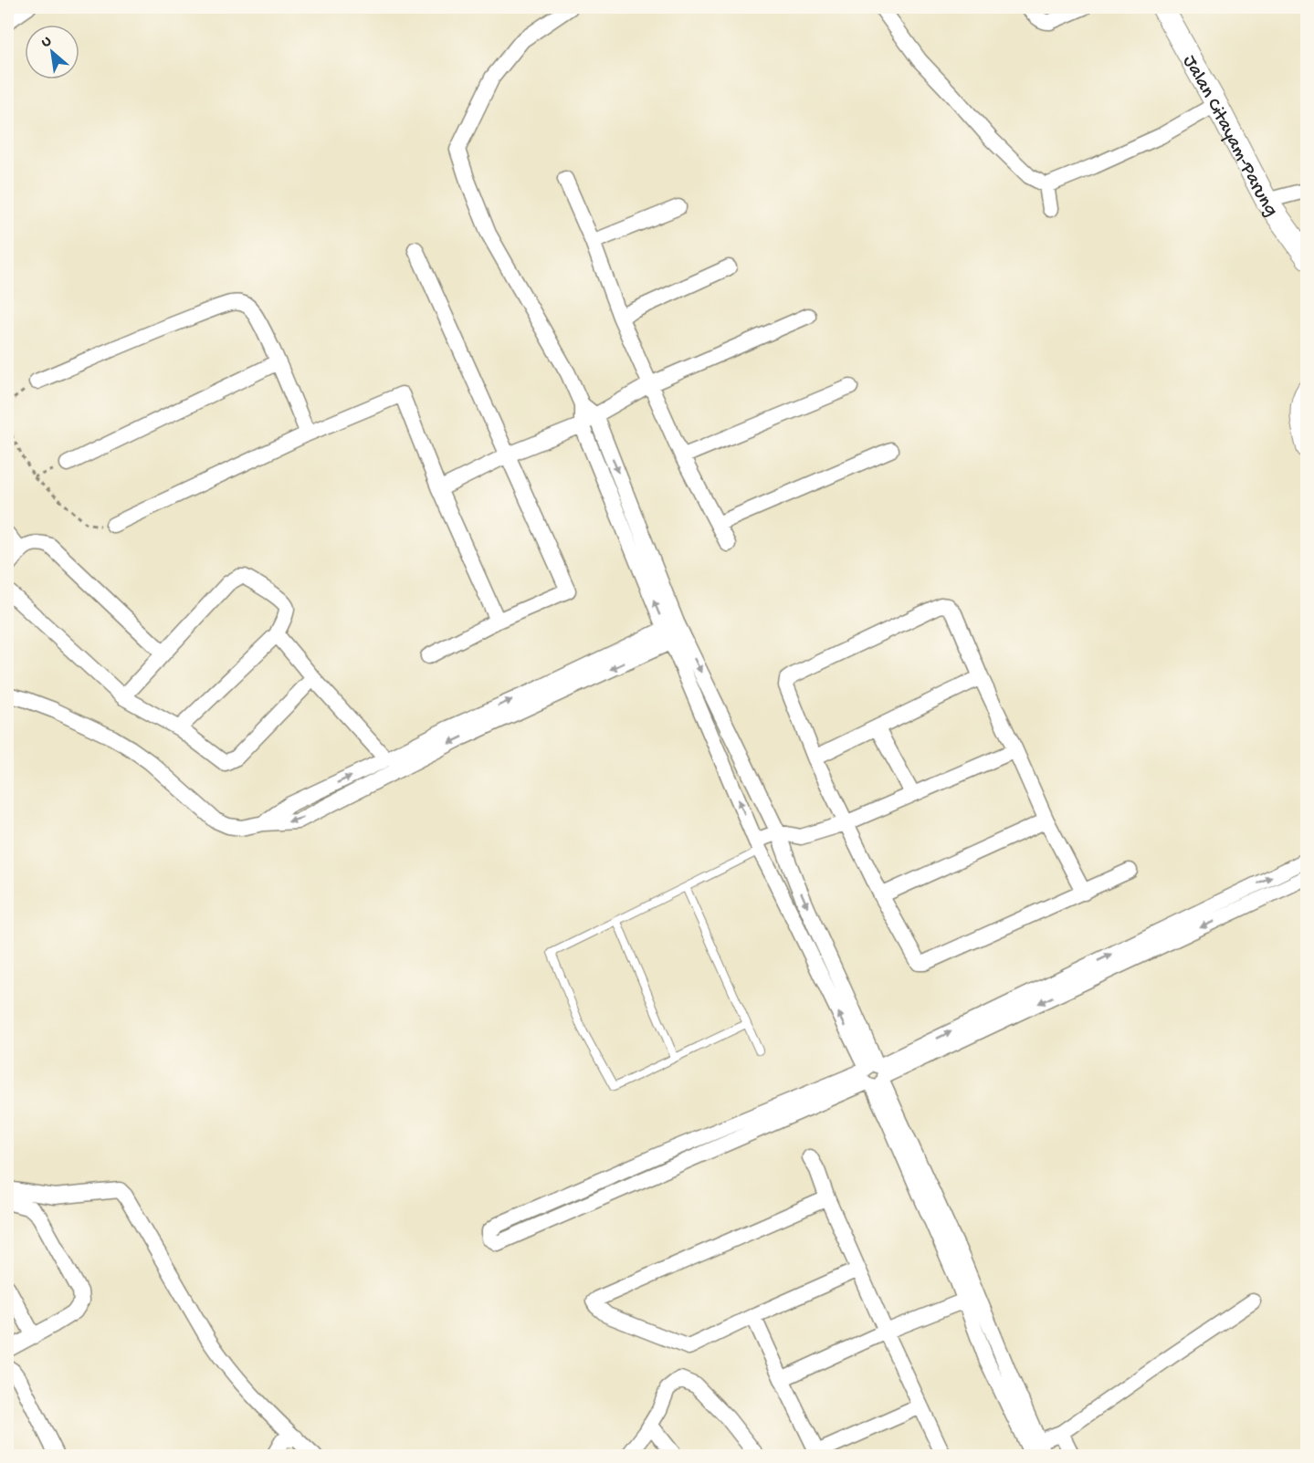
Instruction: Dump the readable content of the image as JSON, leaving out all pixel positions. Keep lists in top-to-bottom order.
{
  "streets": {
    "main road": ["Jalan Citayam-Parung"]
  },
  "north": "top left"
}
